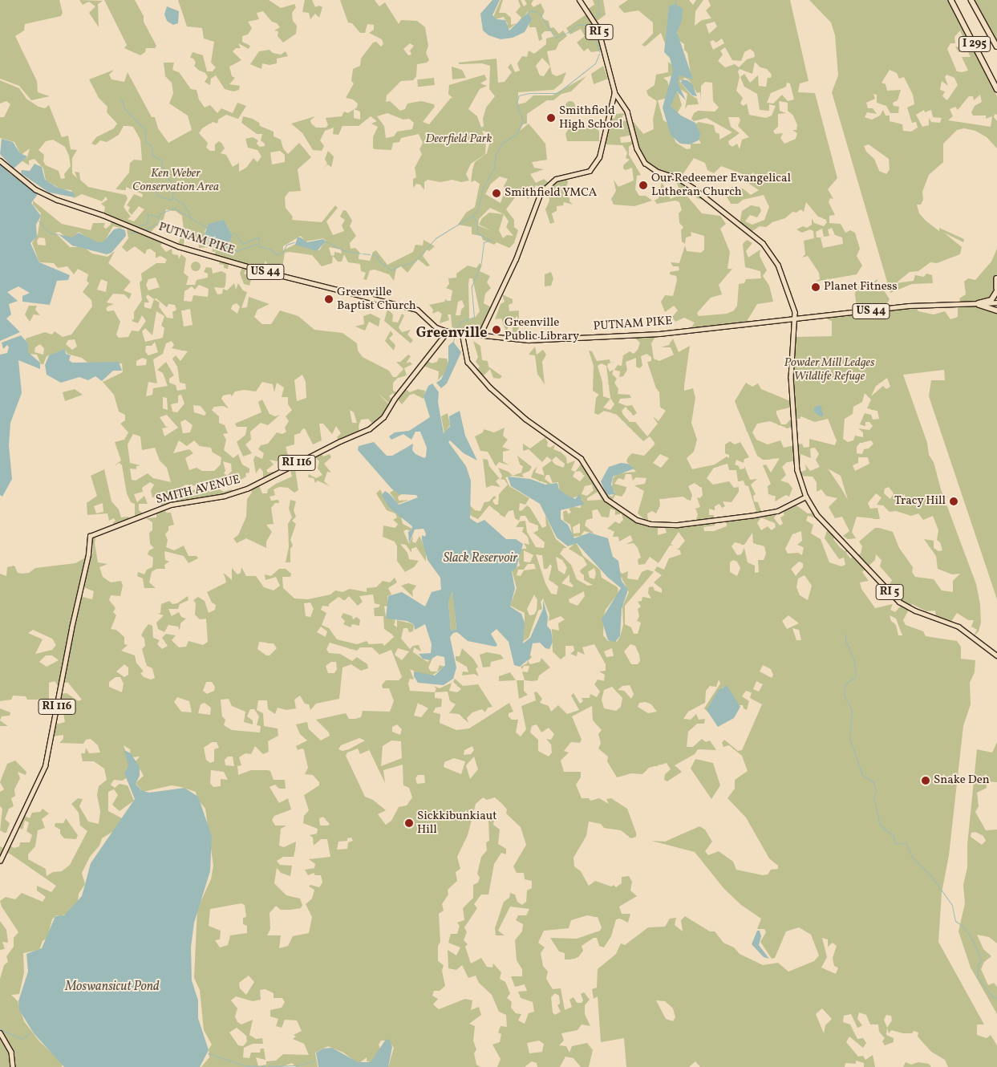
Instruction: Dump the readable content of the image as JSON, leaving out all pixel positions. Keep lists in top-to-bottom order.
{
  "streets": {
    "highway": ["I 295"],
    "main road": [
      "RI 5",
      "PUTNAM PIKE",
      "US 44",
      "RI 116",
      "SMITH AVENUE"
    ]
  },
  "crossings": [
    ["RI 5", "PUTNAM PIKE"],
    ["PUTNAM PIKE", "SMITH AVENUE"],
    ["RI 116", "SMITH AVENUE"]
  ],
  "districts": ["Greenville"],
  "water": ["Slack Reservoir", "Moswansicut Pond"],
  "parks": ["Deerfield Park", "Ken Weber Conservation Area", "Powder Mill Ledges Wildlife Refuge"],
  "places": [
    "Smithfield High School",
    "Our Redeemer Evangelical Lutheran Church",
    "Smithfield YMCA",
    "Planet Fitness",
    "Greenville Baptist Church",
    "Greenville Public Library",
    "Tracy Hill",
    "Snake Den",
    "Sickkibunkiaut Hill"
  ]
}
